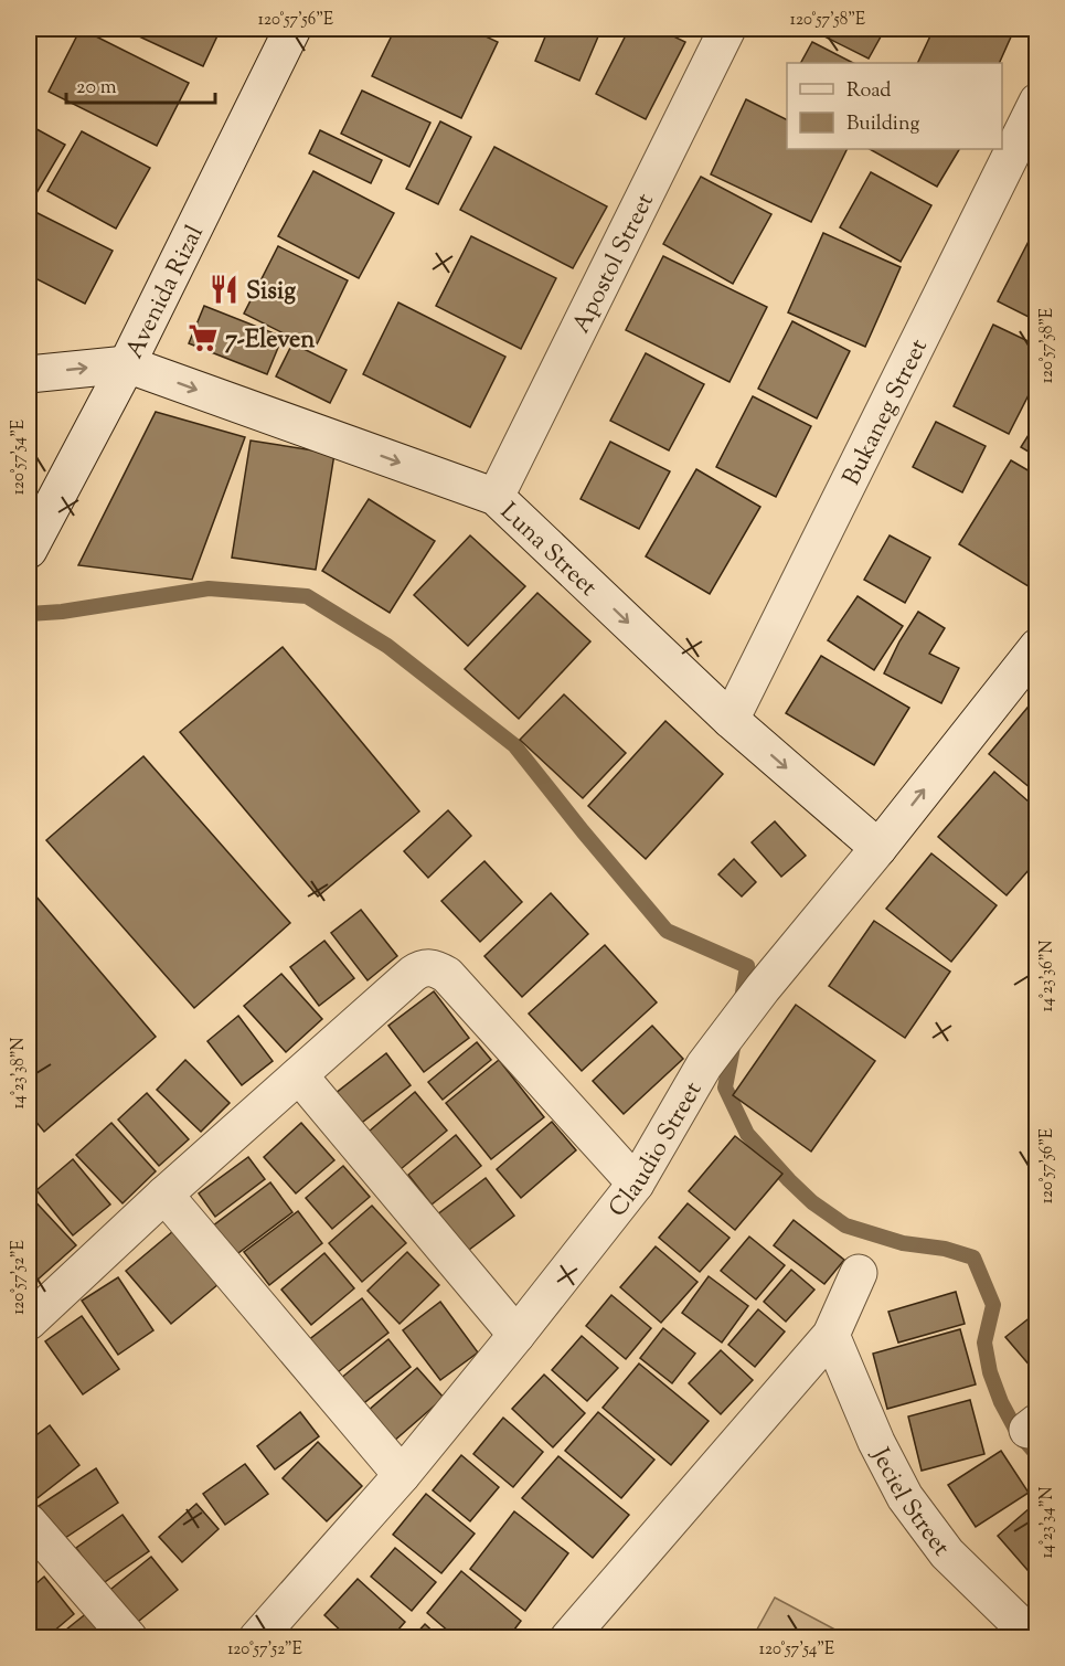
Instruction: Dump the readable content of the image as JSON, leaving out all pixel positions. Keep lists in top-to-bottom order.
{
  "streets": {
    "street": [
      "Apostol Street",
      "Avenida Rizal",
      "Bukaneg Street",
      "Luna Street",
      "Claudio Street",
      "Jeciel Street"
    ]
  },
  "crossings": [
    ["Apostol Street", "Luna Street"],
    ["Avenida Rizal", "Luna Street"],
    ["Bukaneg Street", "Luna Street"],
    ["Luna Street", "Claudio Street"]
  ],
  "one_way": ["Luna Street"],
  "places": {
    "restaurant": ["Sisig"],
    "supermarket": ["7-Eleven"]
  },
  "legend": ["Road", "Building"],
  "scale_bar": "20 m",
  "coordinates": [
    "120°57'56\"E",
    "120°57'58\"E",
    "120°57'54\"E",
    "14°23'36\"N",
    "14°23'38\"N",
    "120°57'52\"E",
    "14°23'34\"N"
  ]
}
